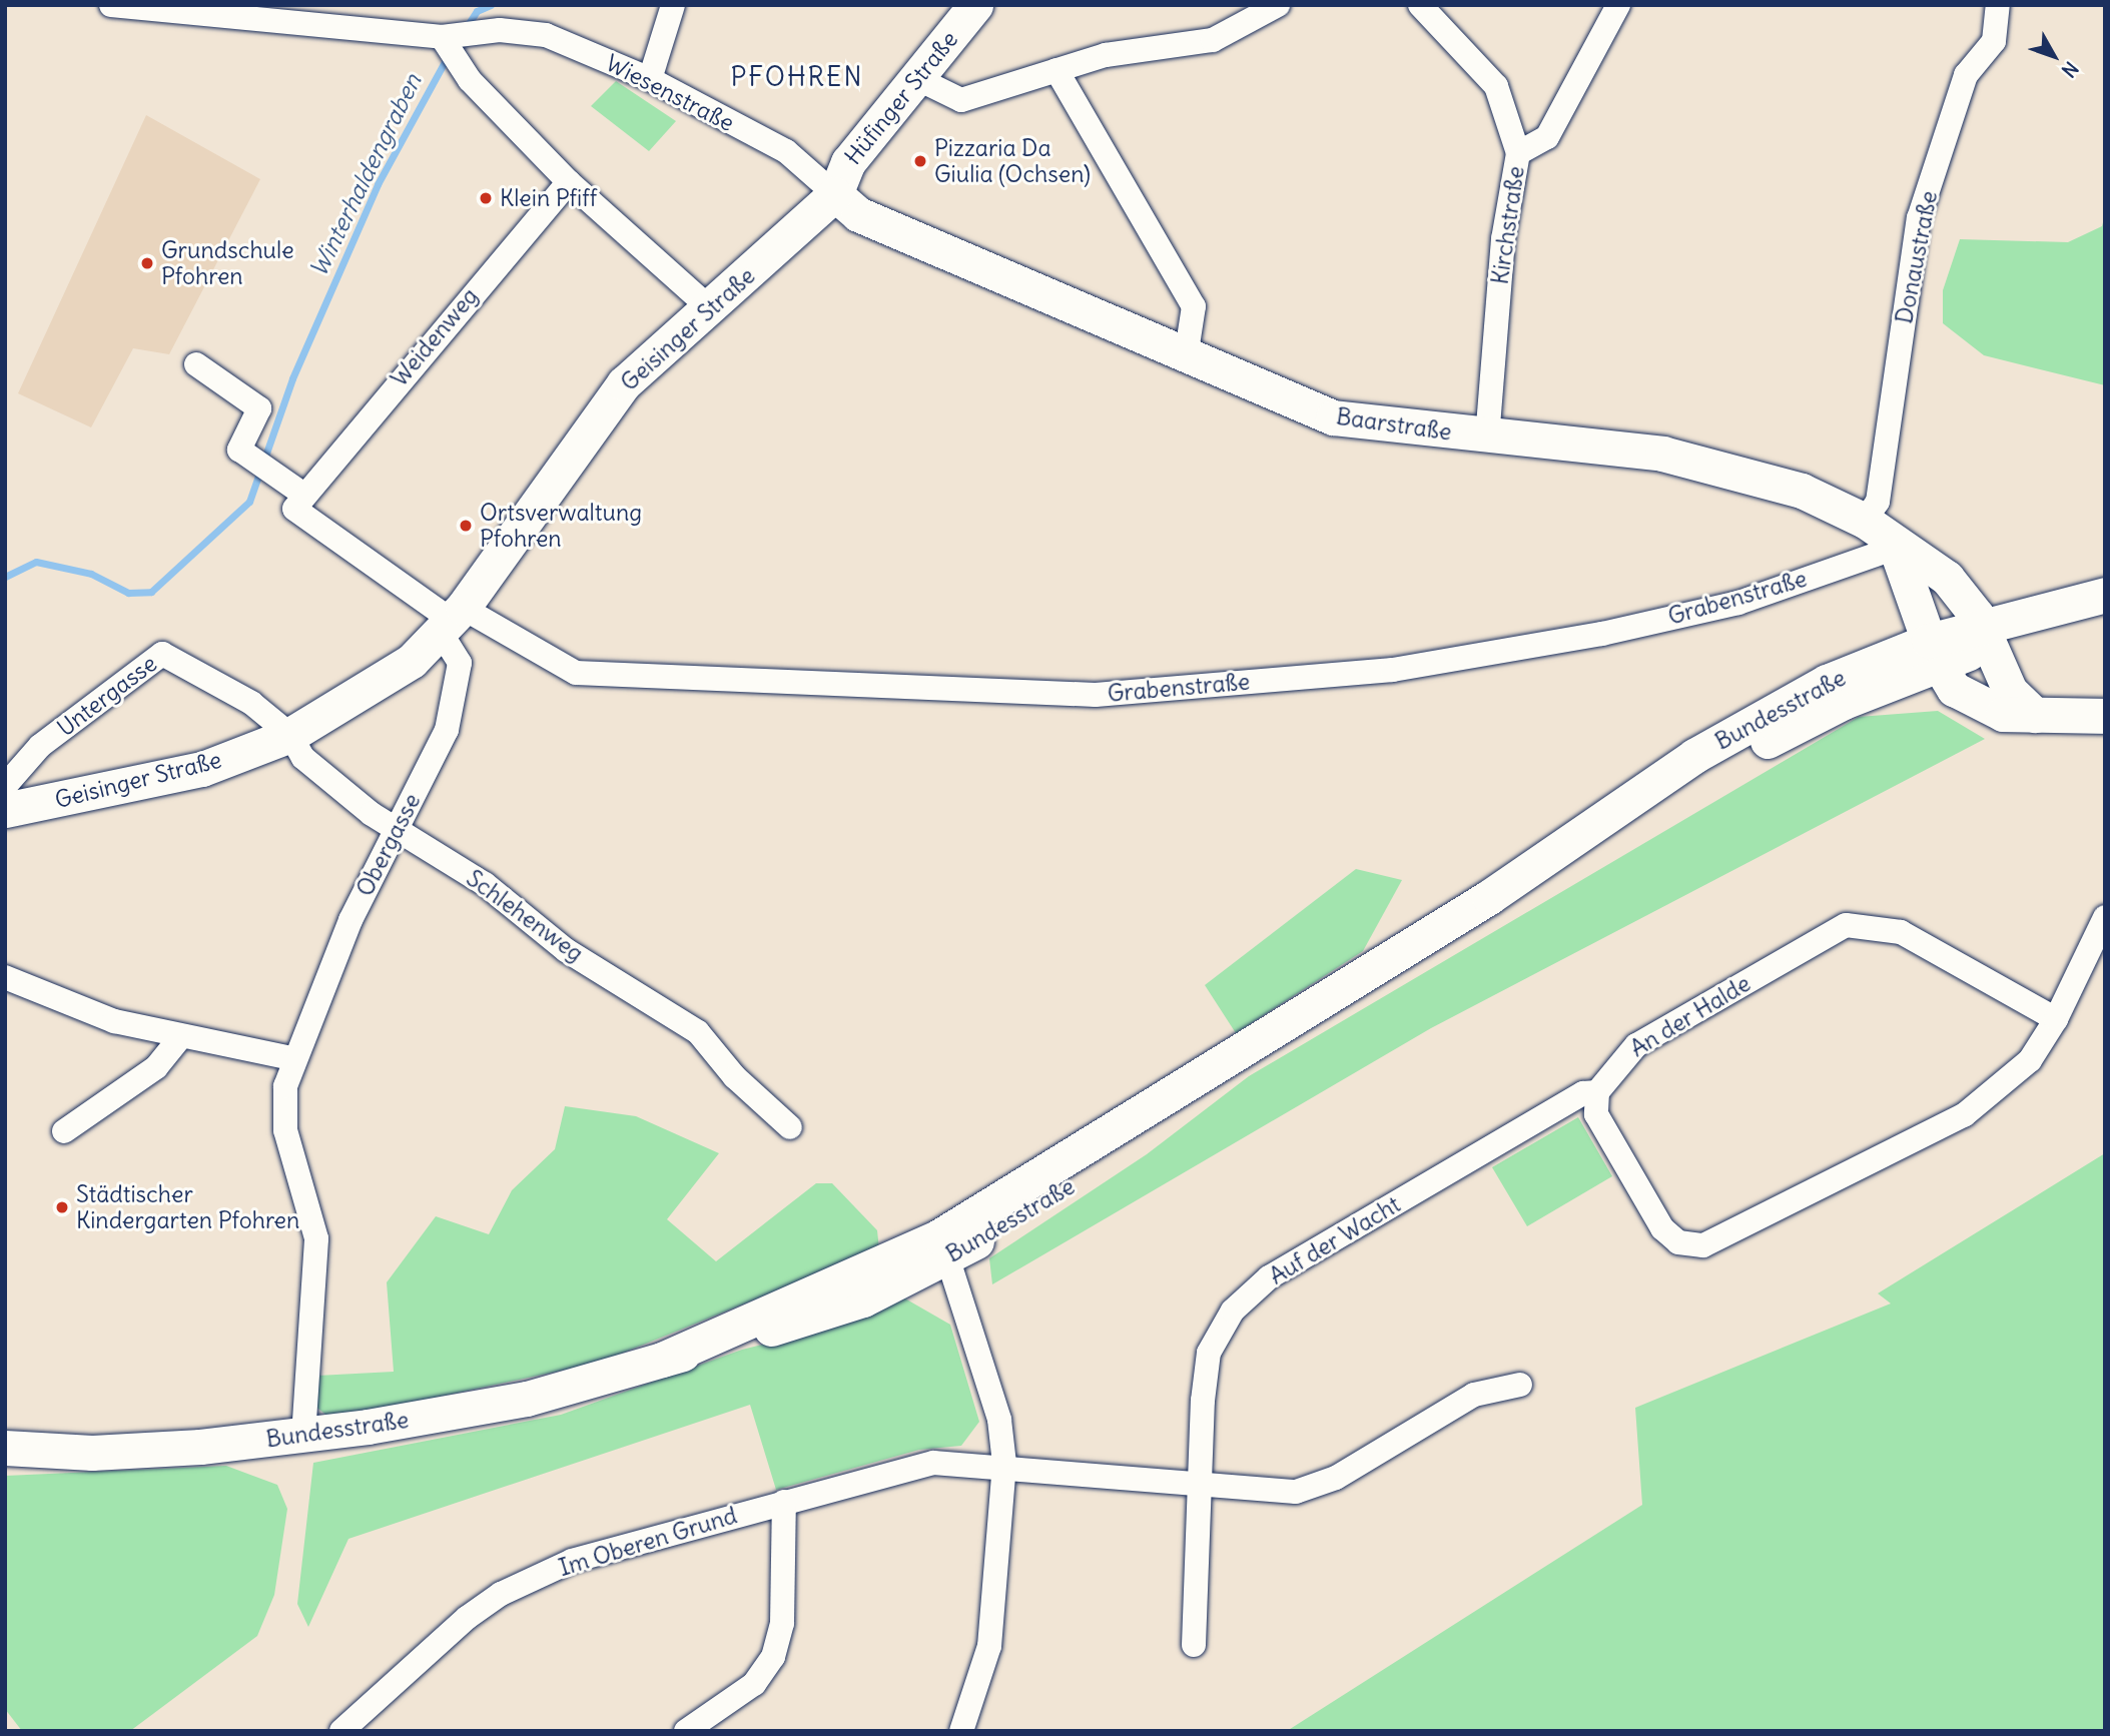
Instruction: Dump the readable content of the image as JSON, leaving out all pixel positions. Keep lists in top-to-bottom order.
{
  "streets": {
    "street": [
      "Wiesenstraße",
      "Hüfinger Straße",
      "Kirchstraße",
      "Donaustraße",
      "Geisinger Straße",
      "Weidenweg",
      "Baarstraße",
      "Grabenstraße",
      "Untergasse",
      "Bundesstraße",
      "Obergasse",
      "Schlehenweg",
      "An der Halde",
      "Auf der Wacht",
      "Im Oberen Grund"
    ]
  },
  "crossings": [
    ["Wiesenstraße", "Hüfinger Straße"],
    ["Wiesenstraße", "Geisinger Straße"],
    ["Wiesenstraße", "Baarstraße"],
    ["Hüfinger Straße", "Geisinger Straße"],
    ["Hüfinger Straße", "Baarstraße"],
    ["Kirchstraße", "Baarstraße"],
    ["Donaustraße", "Baarstraße"],
    ["Geisinger Straße", "Baarstraße"],
    ["Geisinger Straße", "Grabenstraße"],
    ["Geisinger Straße", "Untergasse"],
    ["Geisinger Straße", "Obergasse"],
    ["Geisinger Straße", "Schlehenweg"],
    ["Baarstraße", "Grabenstraße"],
    ["Baarstraße", "Bundesstraße"],
    ["Grabenstraße", "Obergasse"],
    ["Untergasse", "Schlehenweg"],
    ["Bundesstraße", "Obergasse"],
    ["Obergasse", "Schlehenweg"],
    ["An der Halde", "Auf der Wacht"]
  ],
  "districts": ["PFOHREN"],
  "water": ["Winterhaldengraben"],
  "places": [
    "Pizzaria Da Giulia (Ochsen)",
    "Klein Pfiff",
    "Grundschule Pfohren",
    "Ortsverwaltung Pfohren",
    "Städtischer Kindergarten Pfohren"
  ],
  "north": "bottom right"
}
